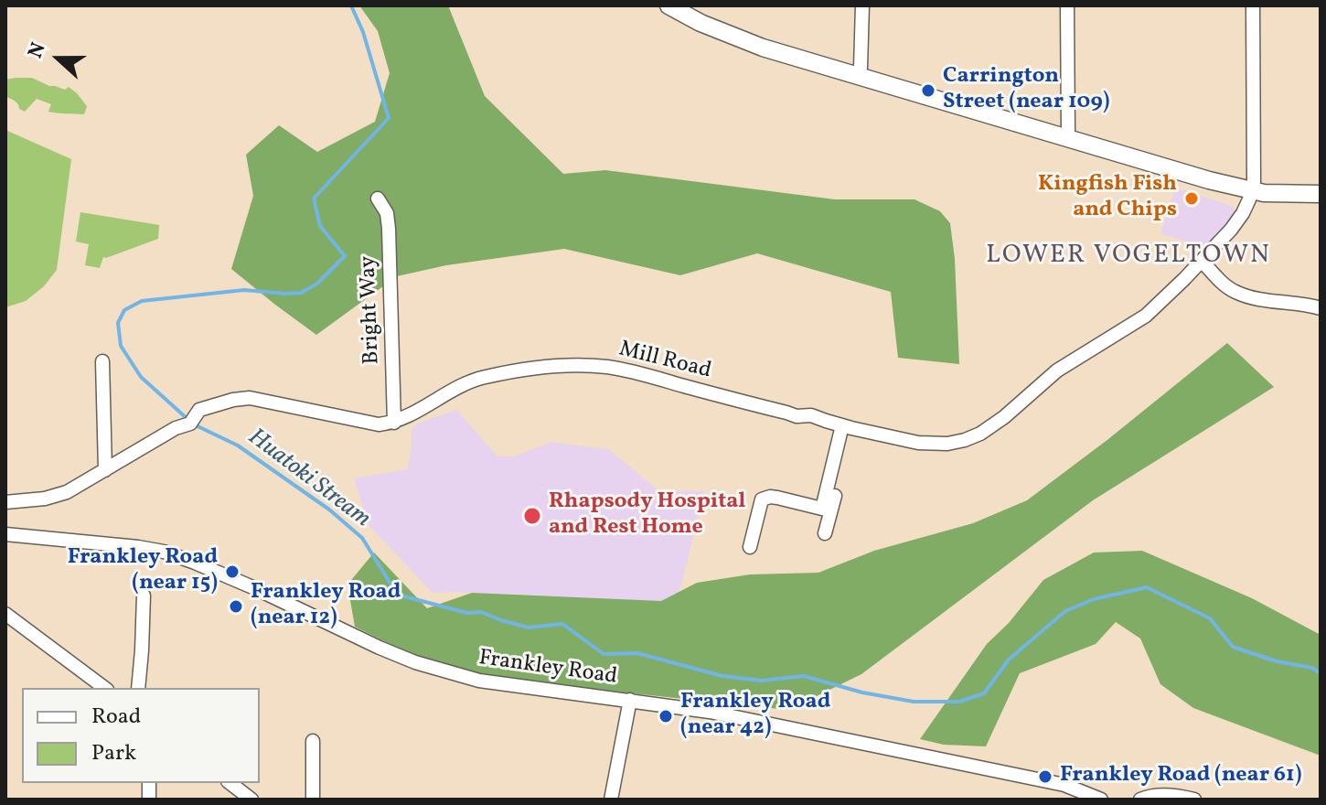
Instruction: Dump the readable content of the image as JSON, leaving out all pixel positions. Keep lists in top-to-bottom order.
{
  "streets": {
    "street": ["Bright Way", "Mill Road", "Frankley Road"]
  },
  "crossings": [
    ["Bright Way", "Mill Road"]
  ],
  "districts": ["LOWER VOGELTOWN"],
  "water": ["Huatoki Stream"],
  "places": [
    "Carrington Street (near 109)",
    "Kingfish Fish and Chips",
    "Rhapsody Hospital and Rest Home",
    "Frankley Road (near 15)",
    "Frankley Road (near 12)",
    "Frankley Road (near 42)",
    "Frankley Road (near 61)"
  ],
  "legend": ["Road", "Park"],
  "north": "left"
}
